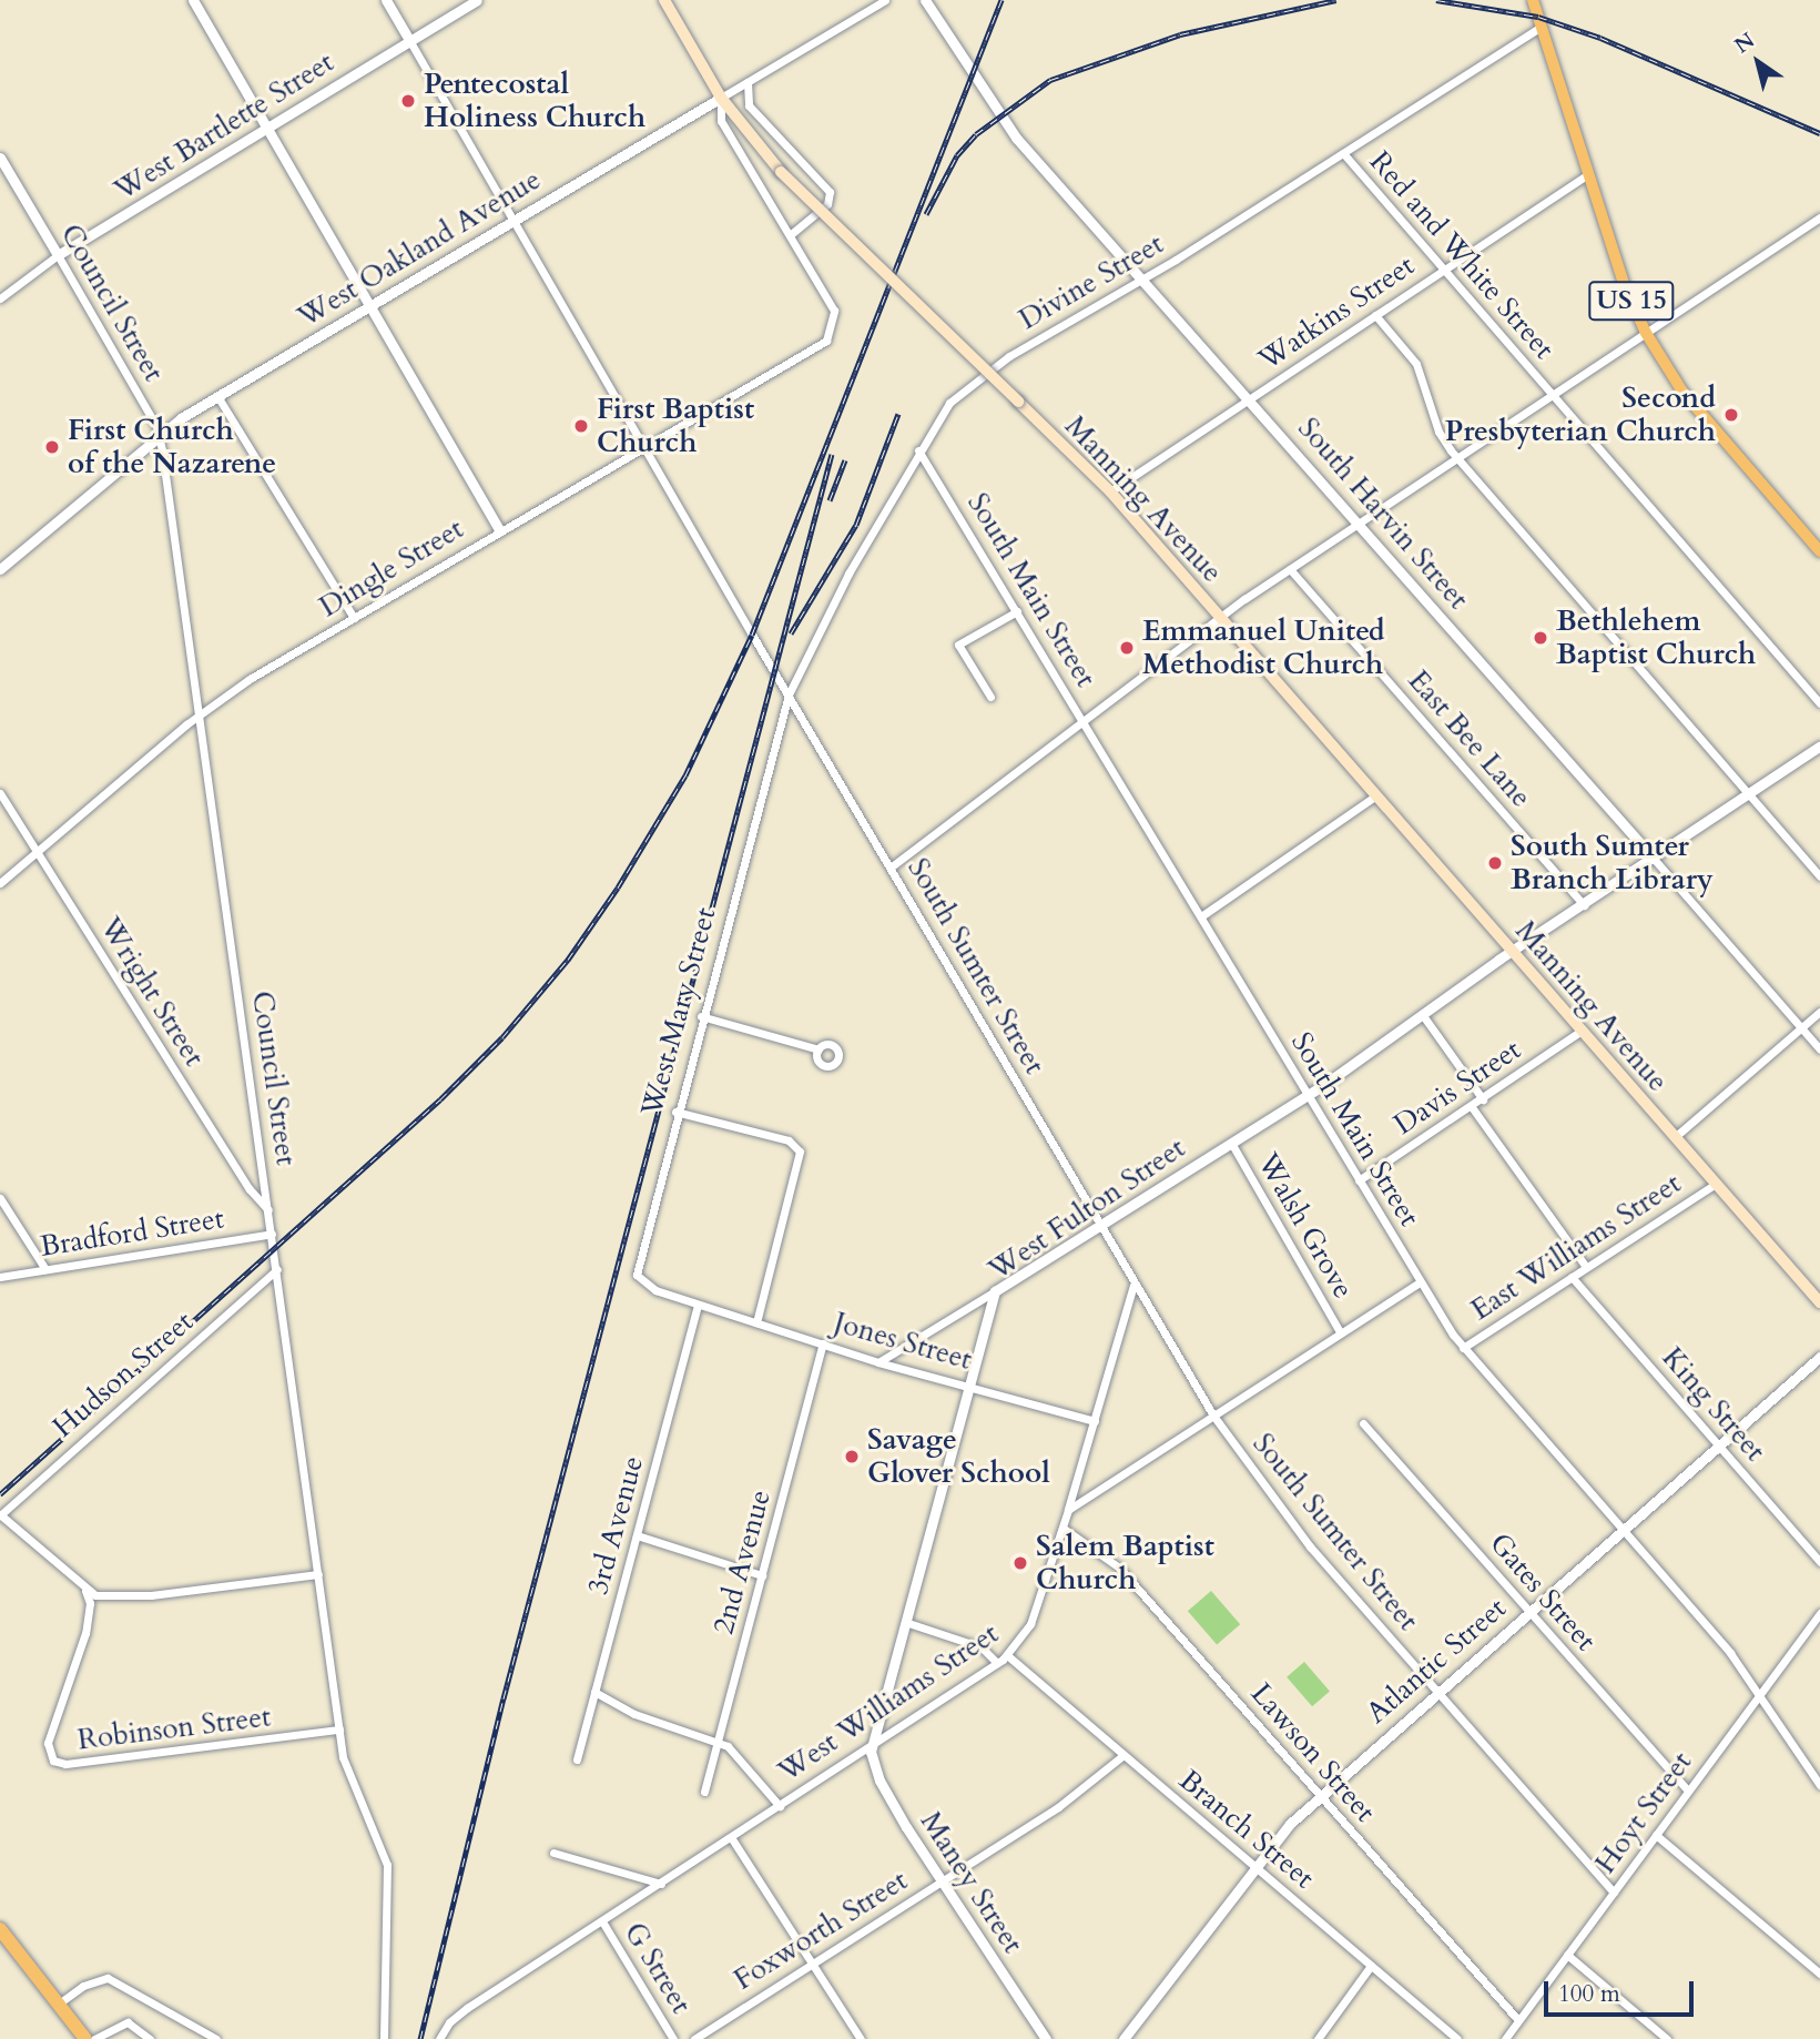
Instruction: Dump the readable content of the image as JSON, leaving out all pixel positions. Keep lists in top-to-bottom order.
{
  "streets": {
    "main road": ["US 15", "Manning Avenue"],
    "street": [
      "West Bartlette Street",
      "West Oakland Avenue",
      "Red and White Street",
      "Divine Street",
      "Council Street",
      "Watkins Street",
      "South Harvin Street",
      "Dingle Street",
      "South Main Street",
      "East Bee Lane",
      "South Sumter Street",
      "Wright Street",
      "West Mary Street",
      "Davis Street",
      "West Fulton Street",
      "Walsh Grove",
      "Bradford Street",
      "East Williams Street",
      "Jones Street",
      "Hudson Street",
      "King Street",
      "3rd Avenue",
      "2nd Avenue",
      "Gates Street",
      "Atlantic Street",
      "West Williams Street",
      "Robinson Street",
      "Lawson Street",
      "Hoyt Street",
      "Branch Street",
      "Maney Street",
      "Foxworth Street",
      "G Street"
    ]
  },
  "crossings": [
    ["West Bartlette Street", "Council Street"],
    ["West Bartlette Street", "South Sumter Street"],
    ["West Oakland Avenue", "Council Street"],
    ["West Oakland Avenue", "Manning Avenue"],
    ["West Oakland Avenue", "South Sumter Street"],
    ["Red and White Street", "Divine Street"],
    ["Red and White Street", "Watkins Street"],
    ["Divine Street", "US 15"],
    ["Divine Street", "South Harvin Street"],
    ["Divine Street", "South Main Street"],
    ["Divine Street", "South Sumter Street"],
    ["Divine Street", "West Mary Street"],
    ["US 15", "Watkins Street"],
    ["Council Street", "Dingle Street"],
    ["Council Street", "Wright Street"],
    ["Council Street", "Bradford Street"],
    ["Council Street", "Hudson Street"],
    ["Council Street", "Robinson Street"],
    ["Watkins Street", "Manning Avenue"],
    ["Watkins Street", "South Harvin Street"],
    ["Manning Avenue", "Davis Street"],
    ["Manning Avenue", "West Fulton Street"],
    ["Manning Avenue", "East Williams Street"],
    ["South Harvin Street", "West Fulton Street"],
    ["Dingle Street", "South Sumter Street"],
    ["Dingle Street", "Wright Street"],
    ["South Main Street", "Davis Street"],
    ["South Main Street", "West Fulton Street"],
    ["South Main Street", "East Williams Street"],
    ["South Main Street", "Atlantic Street"],
    ["South Main Street", "Hoyt Street"],
    ["East Bee Lane", "West Fulton Street"],
    ["South Sumter Street", "West Mary Street"],
    ["South Sumter Street", "West Fulton Street"],
    ["South Sumter Street", "Atlantic Street"],
    ["South Sumter Street", "West Williams Street"],
    ["South Sumter Street", "Hoyt Street"],
    ["West Mary Street", "Jones Street"],
    ["West Mary Street", "3rd Avenue"],
    ["West Fulton Street", "Walsh Grove"],
    ["West Fulton Street", "Jones Street"],
    ["West Fulton Street", "West Williams Street"],
    ["West Fulton Street", "Maney Street"],
    ["East Williams Street", "King Street"],
    ["Jones Street", "3rd Avenue"],
    ["Jones Street", "2nd Avenue"],
    ["Jones Street", "West Williams Street"],
    ["King Street", "Atlantic Street"],
    ["Gates Street", "Atlantic Street"],
    ["Gates Street", "Hoyt Street"],
    ["Atlantic Street", "Lawson Street"],
    ["Atlantic Street", "Branch Street"],
    ["West Williams Street", "Lawson Street"],
    ["West Williams Street", "Branch Street"],
    ["West Williams Street", "Maney Street"],
    ["West Williams Street", "G Street"],
    ["Lawson Street", "Hoyt Street"],
    ["Branch Street", "Foxworth Street"],
    ["Maney Street", "Foxworth Street"]
  ],
  "places": [
    "Pentecostal Holiness Church",
    "Second Presbyterian Church",
    "First Baptist Church",
    "First Church of the Nazarene",
    "Bethlehem Baptist Church",
    "Emmanuel United Methodist Church",
    "South Sumter Branch Library",
    "Savage Glover School",
    "Salem Baptist Church"
  ],
  "scale_bar": "100 m",
  "north": "top left"
}
